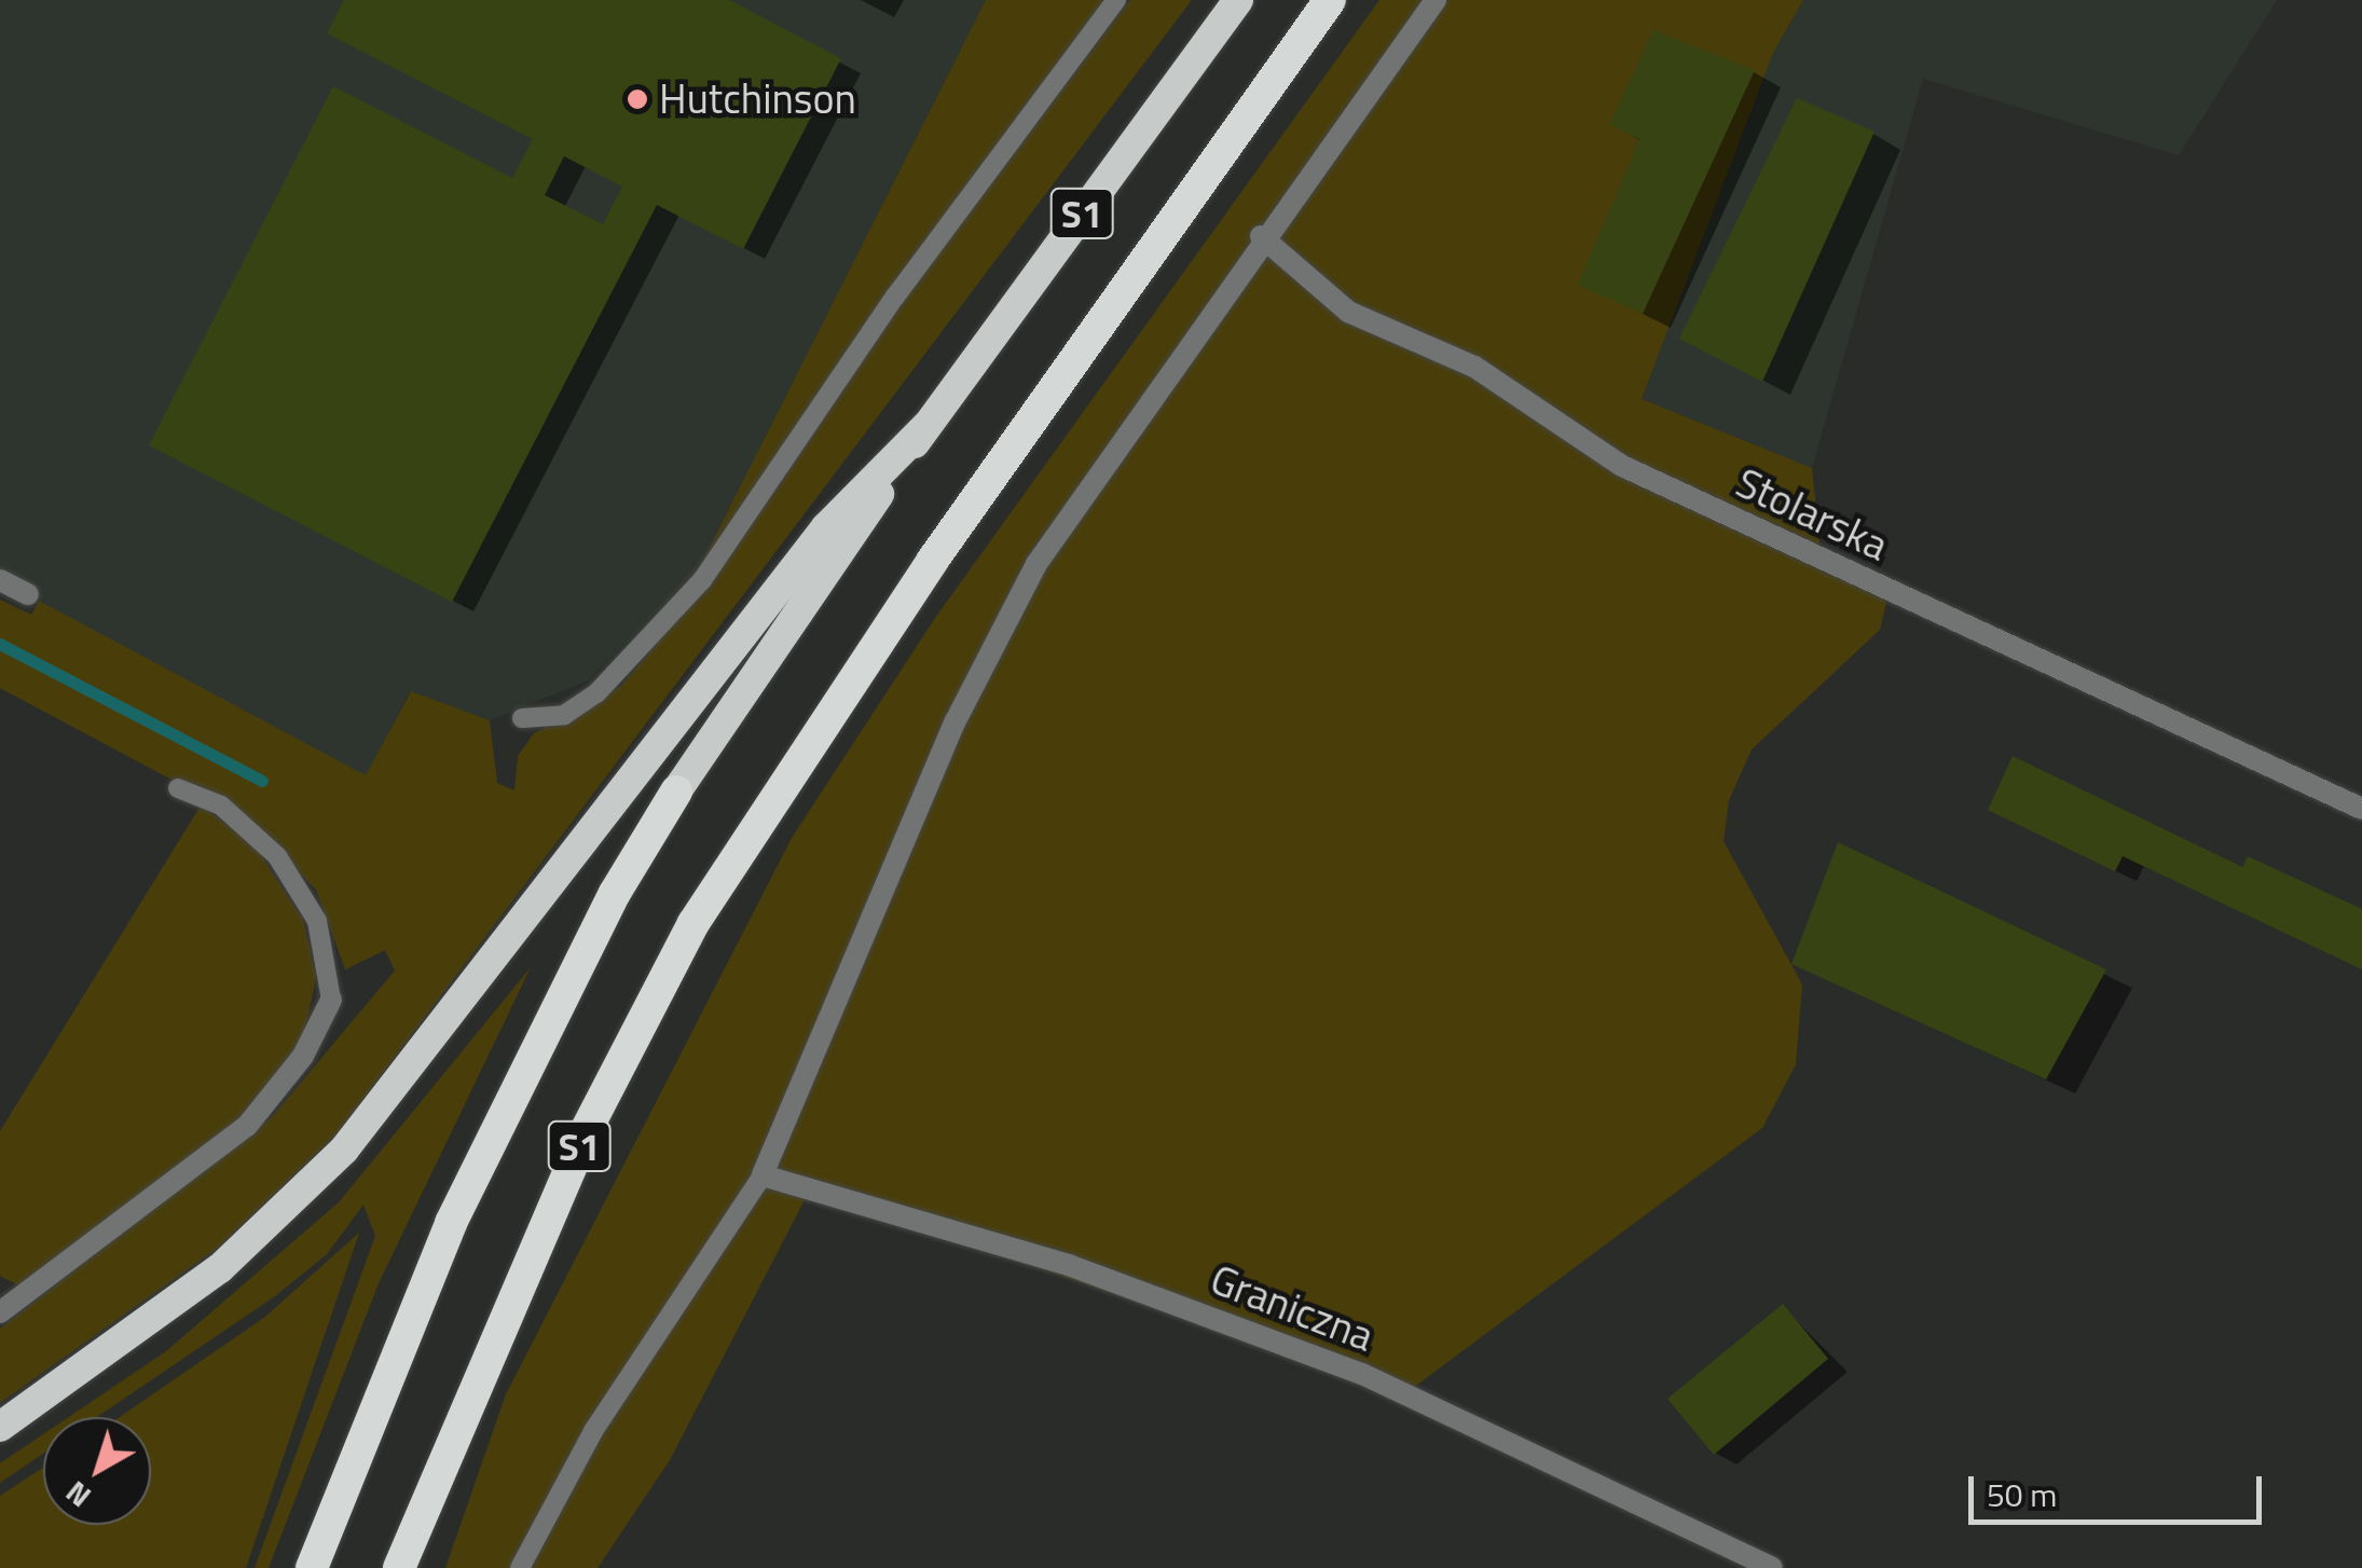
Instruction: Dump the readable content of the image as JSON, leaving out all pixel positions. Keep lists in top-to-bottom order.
{
  "streets": {
    "highway": ["S1"],
    "street": ["Stolarska", "Graniczna"]
  },
  "places": ["Hutchinson"],
  "scale_bar": "50 m",
  "north": "bottom left"
}
